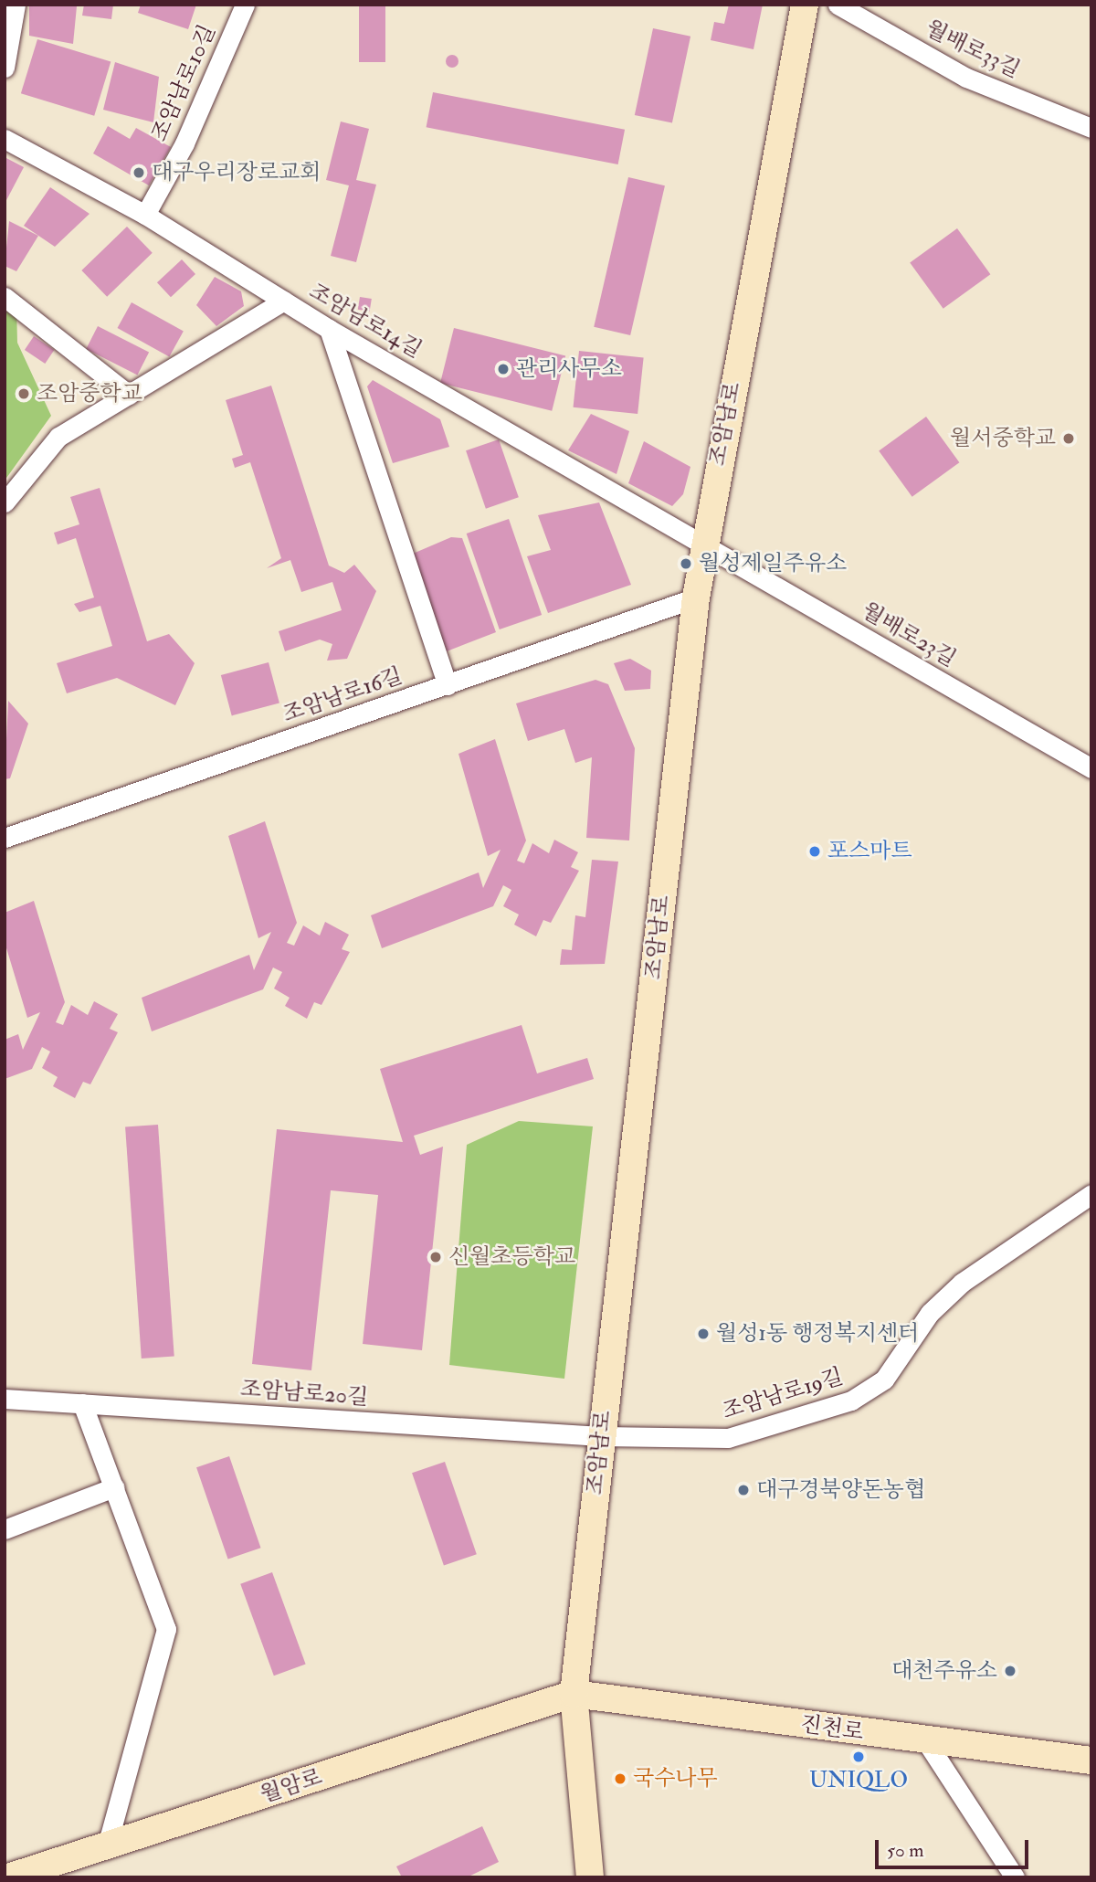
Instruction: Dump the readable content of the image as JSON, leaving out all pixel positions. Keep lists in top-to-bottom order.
{
  "streets": {
    "main road": ["조암남로", "진천로", "월암로"],
    "street": [
      "월배로33길",
      "조암남로10길",
      "조암남로14길",
      "월배로23길",
      "조암남로16길",
      "조암남로20길",
      "조암남로19길"
    ]
  },
  "crossings": [
    ["조암남로10길", "조암남로14길"],
    ["조암남로14길", "조암남로"],
    ["조암남로14길", "월배로23길"],
    ["조암남로", "월배로23길"],
    ["조암남로", "조암남로16길"],
    ["조암남로", "조암남로20길"],
    ["조암남로", "조암남로19길"],
    ["조암남로", "진천로"],
    ["조암남로", "월암로"],
    ["조암남로20길", "조암남로19길"],
    ["진천로", "월암로"]
  ],
  "places": [
    "대구우리장로교회",
    "관리사무소",
    "조암중학교",
    "월서중학교",
    "월성제일주유소",
    "포스마트",
    "신월초등학교",
    "월성1동 행정복지센터",
    "대구경북양돈농협",
    "대천주유소",
    "UNIQLO",
    "국수나무"
  ],
  "scale_bar": "50 m"
}
